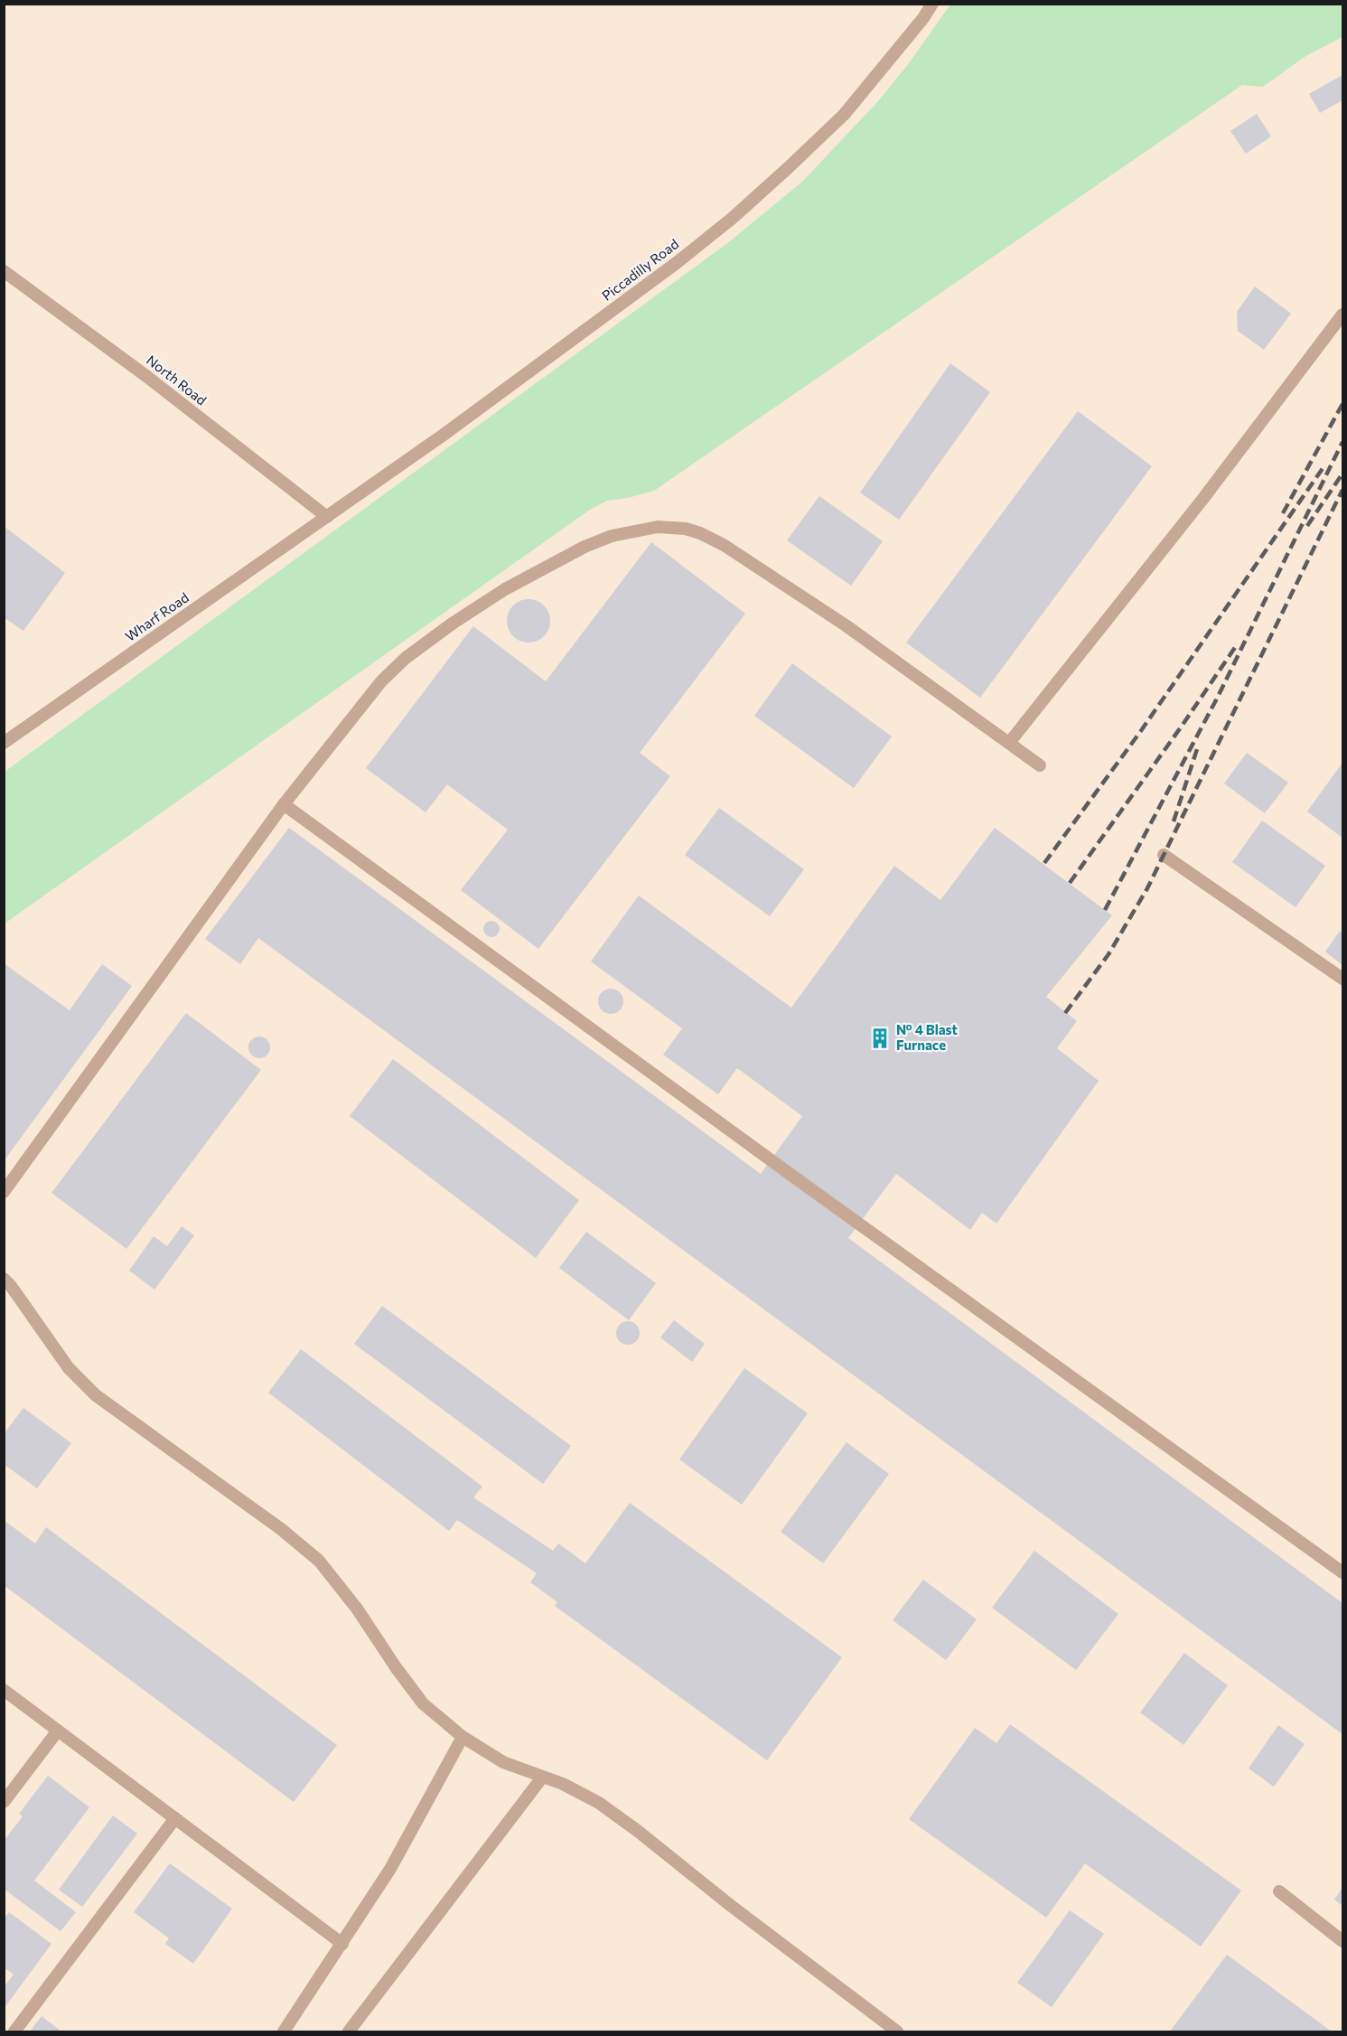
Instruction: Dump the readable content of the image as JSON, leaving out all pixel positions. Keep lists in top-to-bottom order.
{
  "streets": {
    "lane": ["Piccadilly Road", "North Road", "Wharf Road"]
  },
  "crossings": [
    ["Piccadilly Road", "North Road"],
    ["Piccadilly Road", "Wharf Road"],
    ["North Road", "Wharf Road"]
  ],
  "places": {
    "building": ["Nº 4 Blast Furnace"]
  }
}
